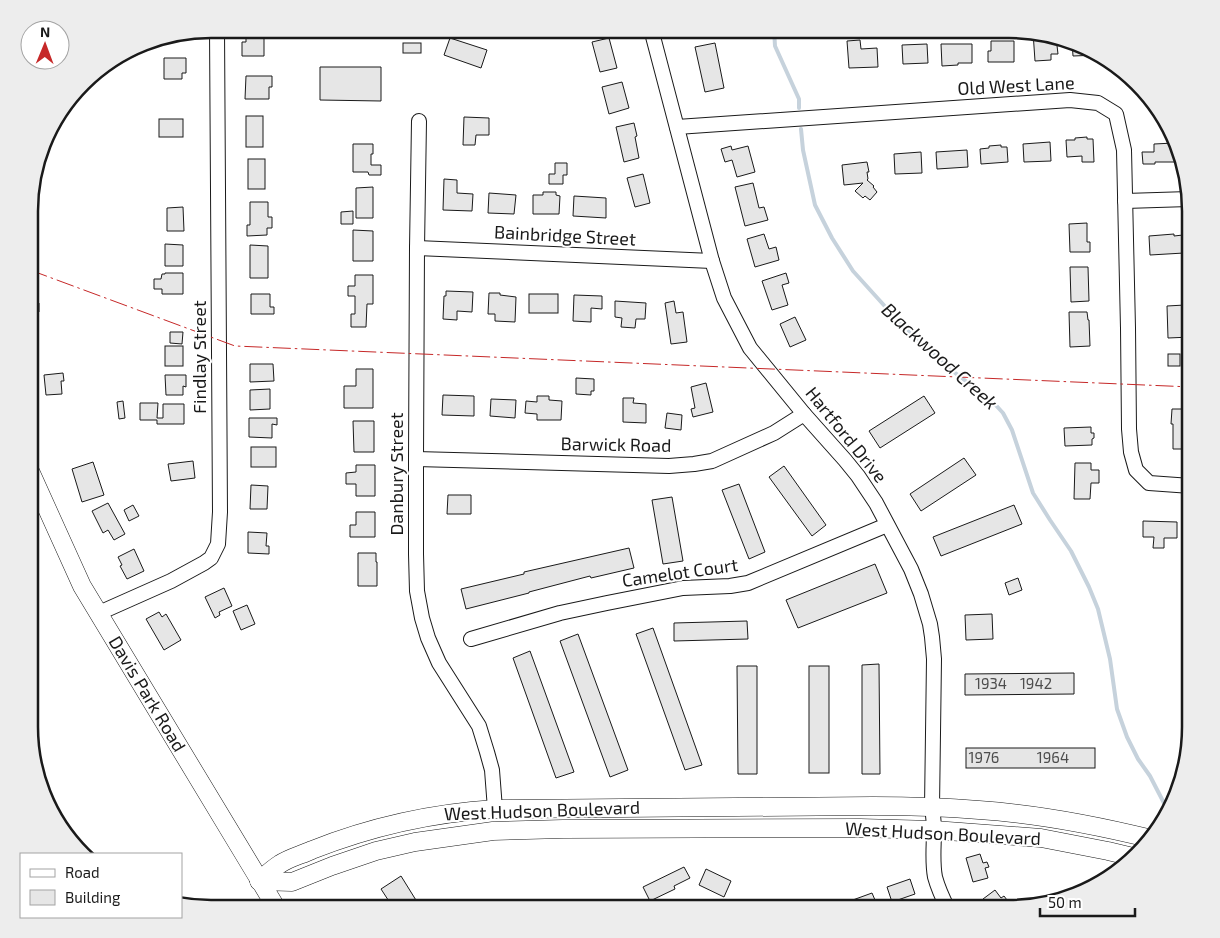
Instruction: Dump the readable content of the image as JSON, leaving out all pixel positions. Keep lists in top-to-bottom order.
{
  "streets": {
    "main road": ["Davis Park Road", "West Hudson Boulevard"],
    "street": [
      "Old West Lane",
      "Bainbridge Street",
      "Findlay Street",
      "Hartford Drive",
      "Barwick Road",
      "Danbury Street",
      "Camelot Court"
    ]
  },
  "crossings": [
    ["Old West Lane", "Hartford Drive"],
    ["Bainbridge Street", "Hartford Drive"],
    ["Bainbridge Street", "Danbury Street"],
    ["Findlay Street", "Davis Park Road"],
    ["Hartford Drive", "Barwick Road"],
    ["Hartford Drive", "Camelot Court"],
    ["Hartford Drive", "West Hudson Boulevard"],
    ["Barwick Road", "Danbury Street"],
    ["Danbury Street", "West Hudson Boulevard"],
    ["Davis Park Road", "West Hudson Boulevard"]
  ],
  "water": ["Blackwood Creek"],
  "house_numbers": [
    "1934",
    "1942",
    "1976",
    "1964"
  ],
  "legend": ["Road", "Building"],
  "scale_bar": "50 m",
  "north": "top"
}
